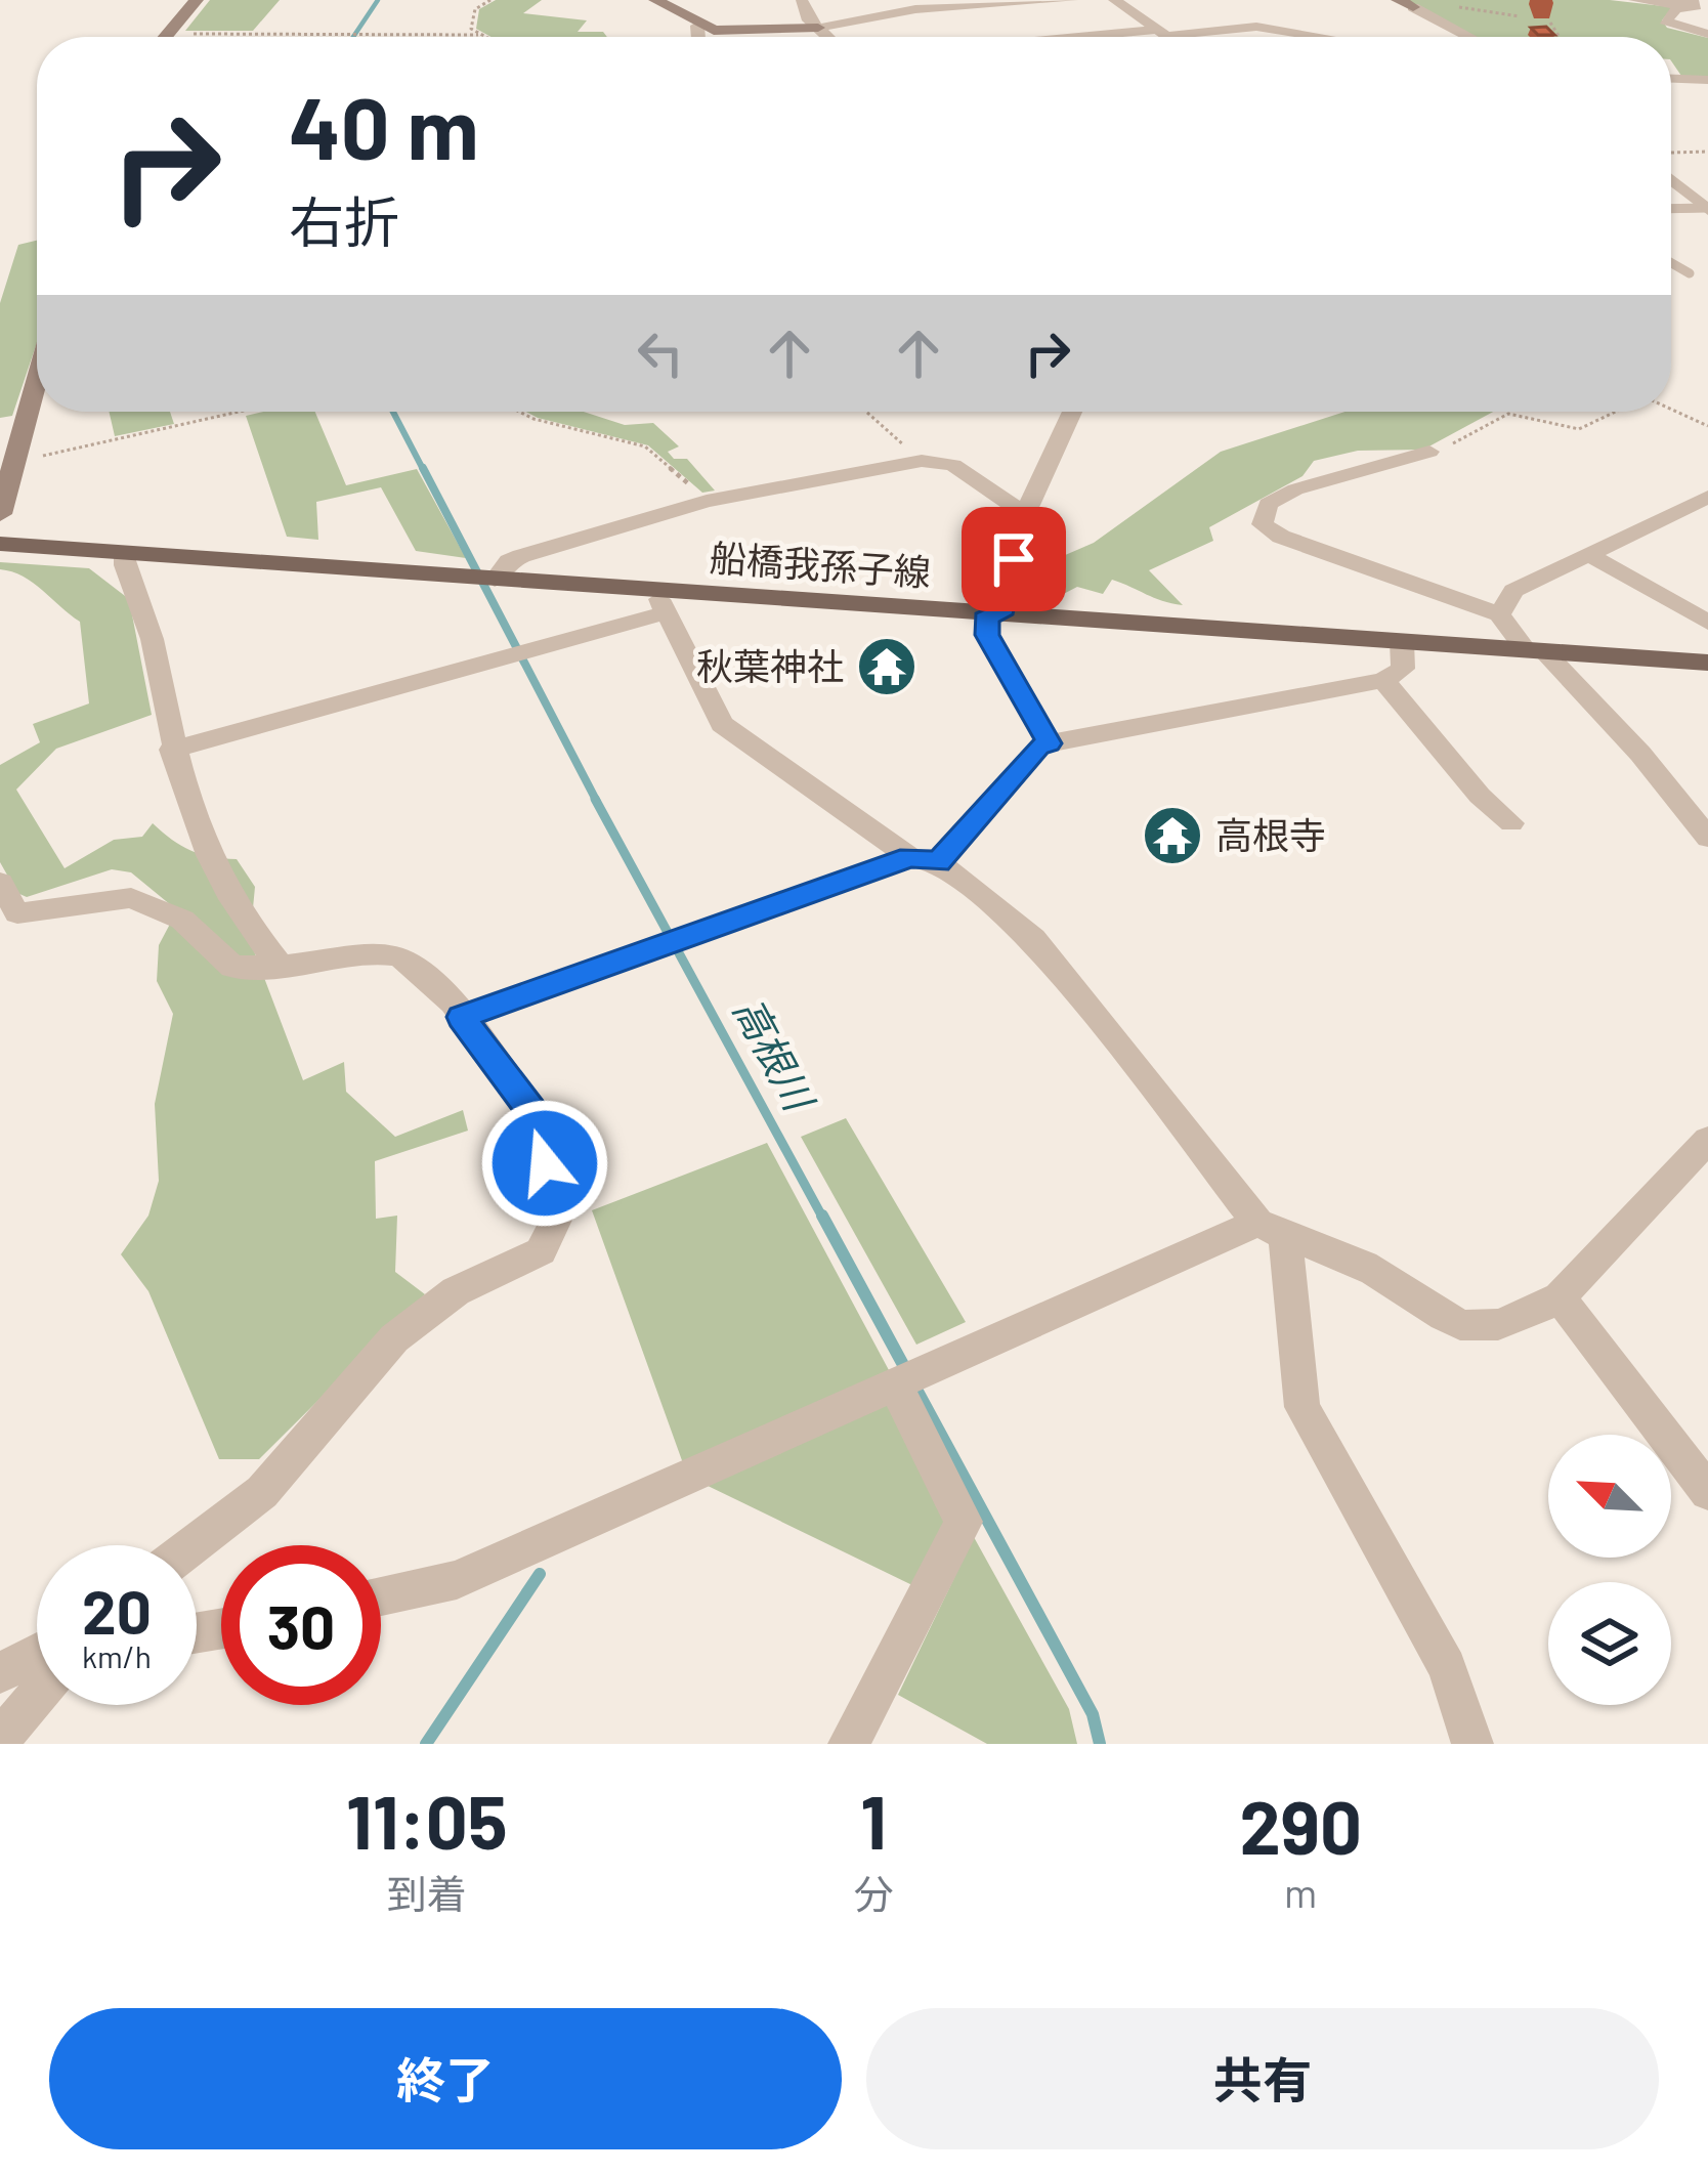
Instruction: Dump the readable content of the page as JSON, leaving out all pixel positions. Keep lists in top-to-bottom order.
{
  "streets": {
    "main road": ["船橋我孫子線"]
  },
  "water": ["高根川"],
  "places": {
    "temple": ["秋葉神社", "高根寺"]
  },
  "north": "top left",
  "page": {
    "turn": ["40 m", "右折"],
    "speed": "20 km/h",
    "limit": "30",
    "eta": [
      "11:05",
      "到着",
      "1",
      "分",
      "290",
      "m"
    ],
    "buttons": ["終了", "共有"]
  }
}
